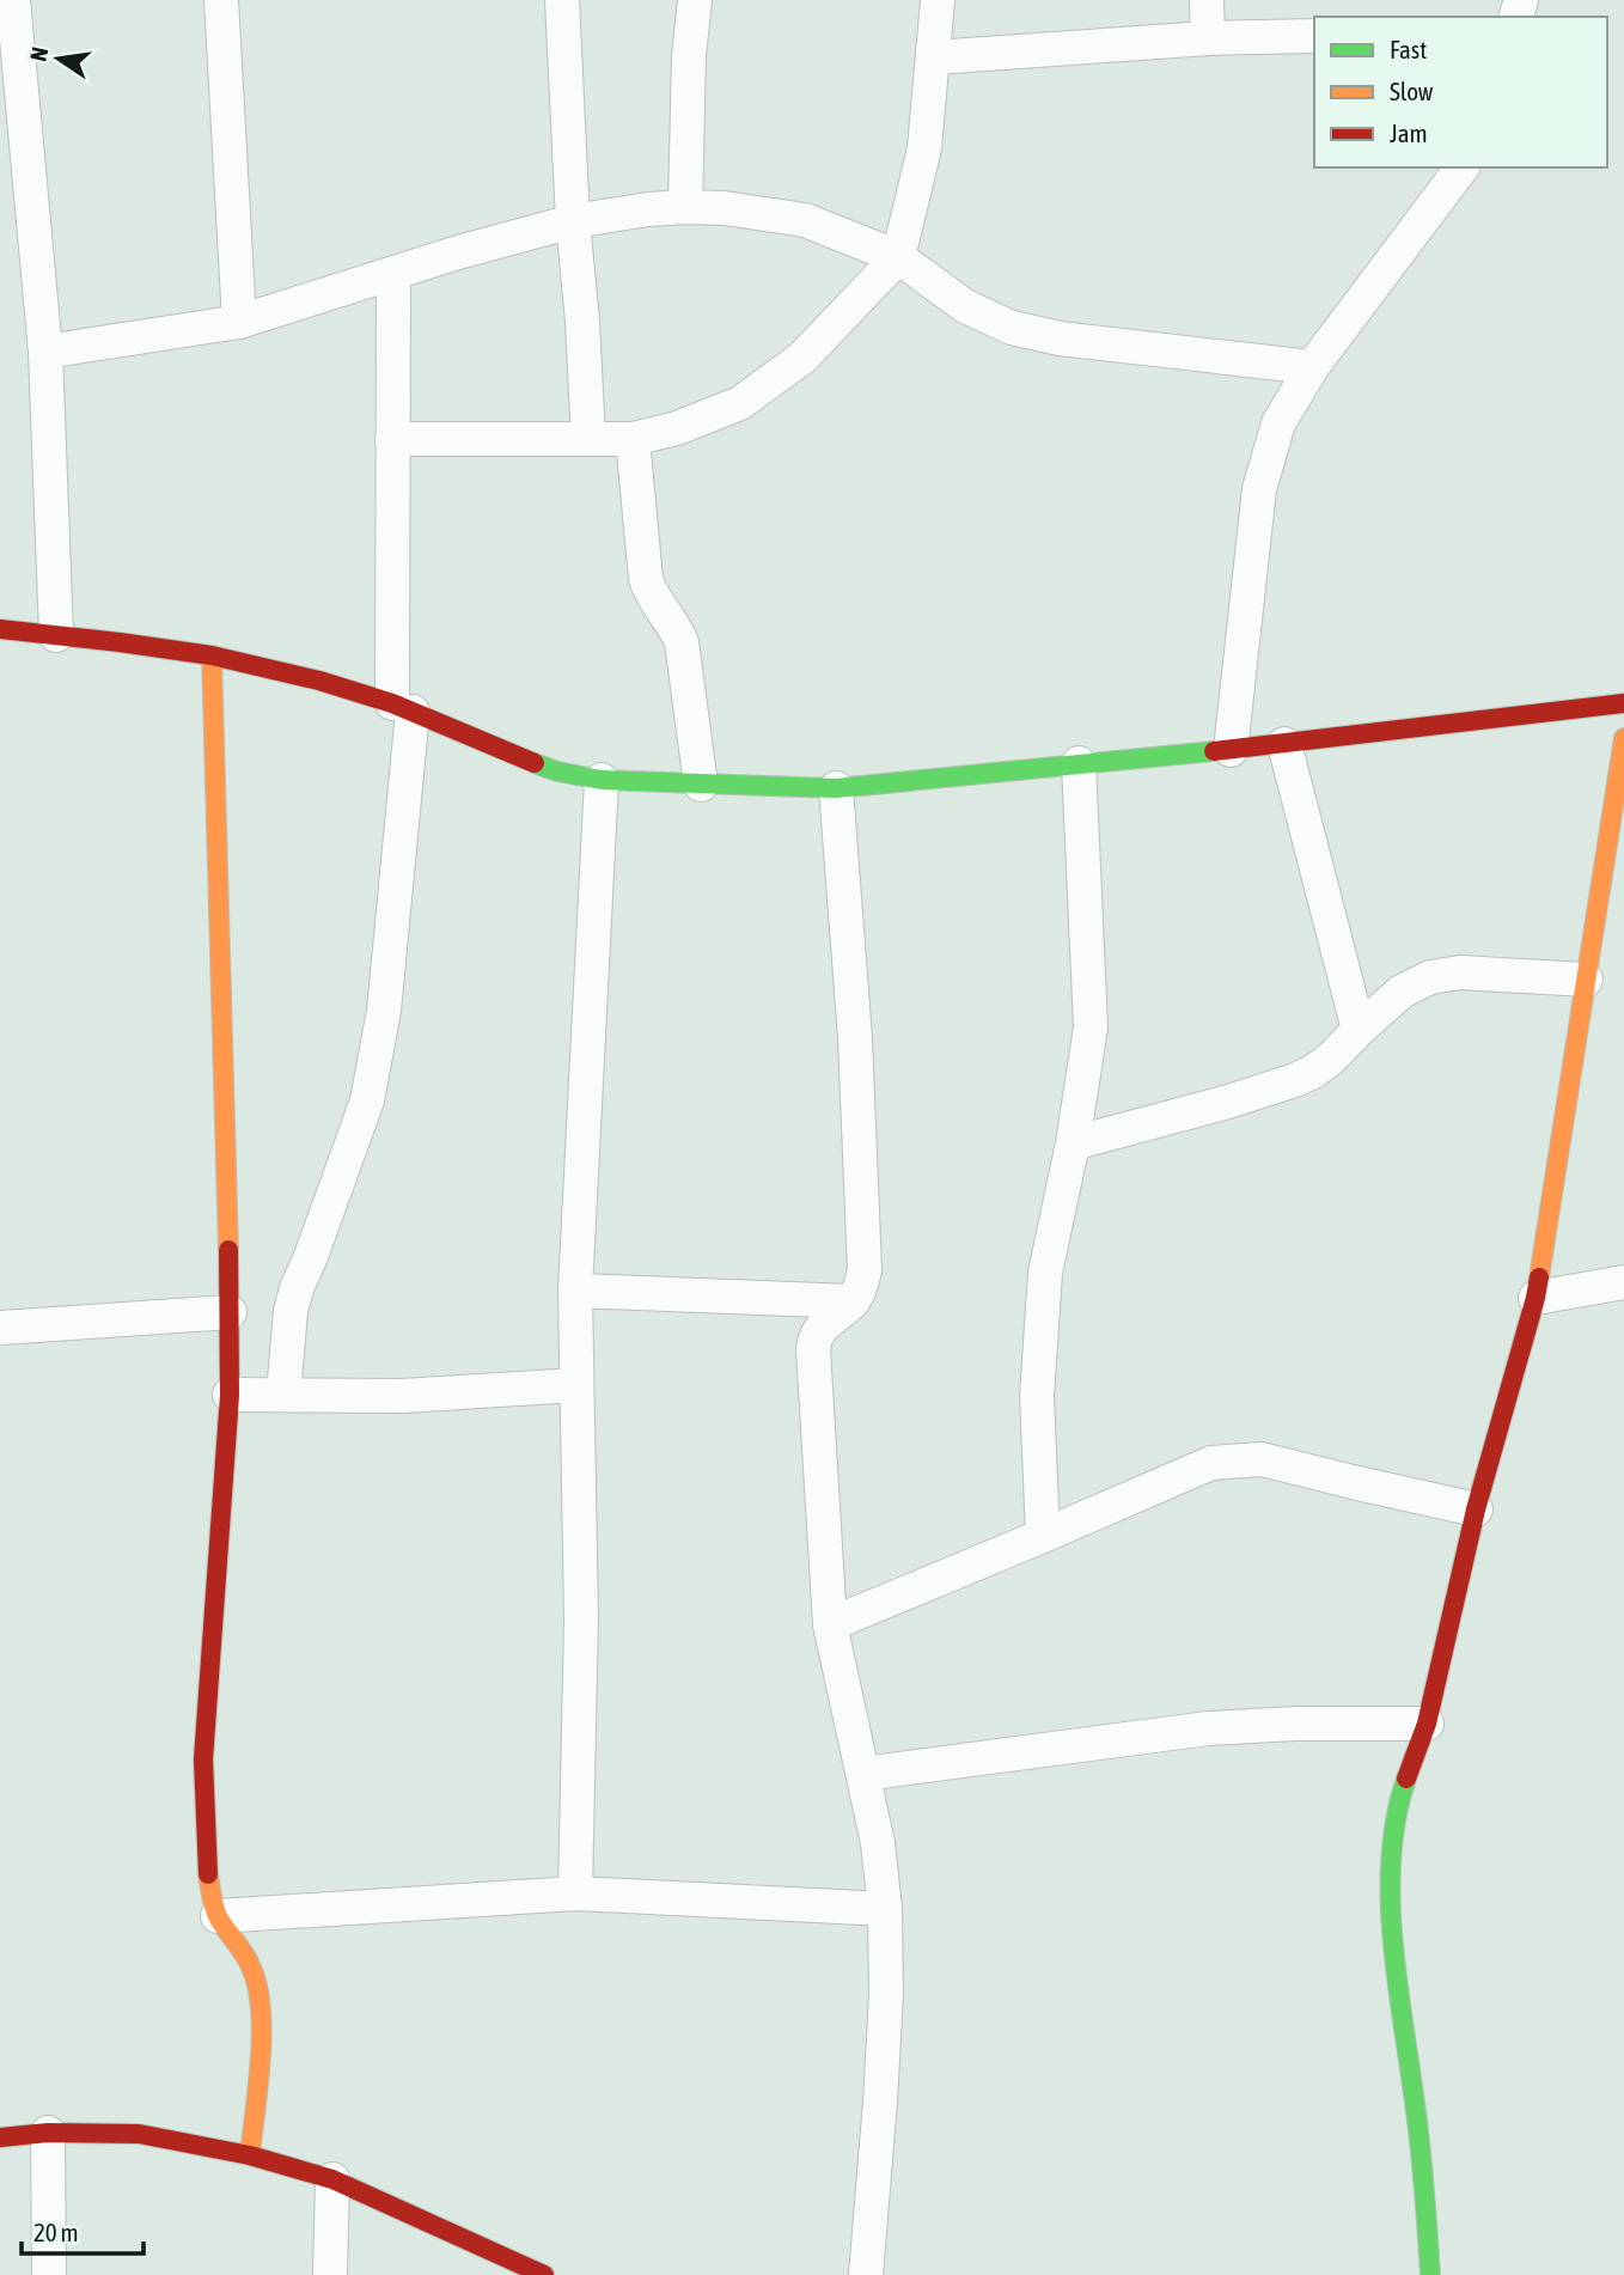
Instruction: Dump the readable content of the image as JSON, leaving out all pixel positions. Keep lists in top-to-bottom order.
{
  "legend": ["Fast", "Slow", "Jam"],
  "scale_bar": "20 m",
  "north": "left"
}
